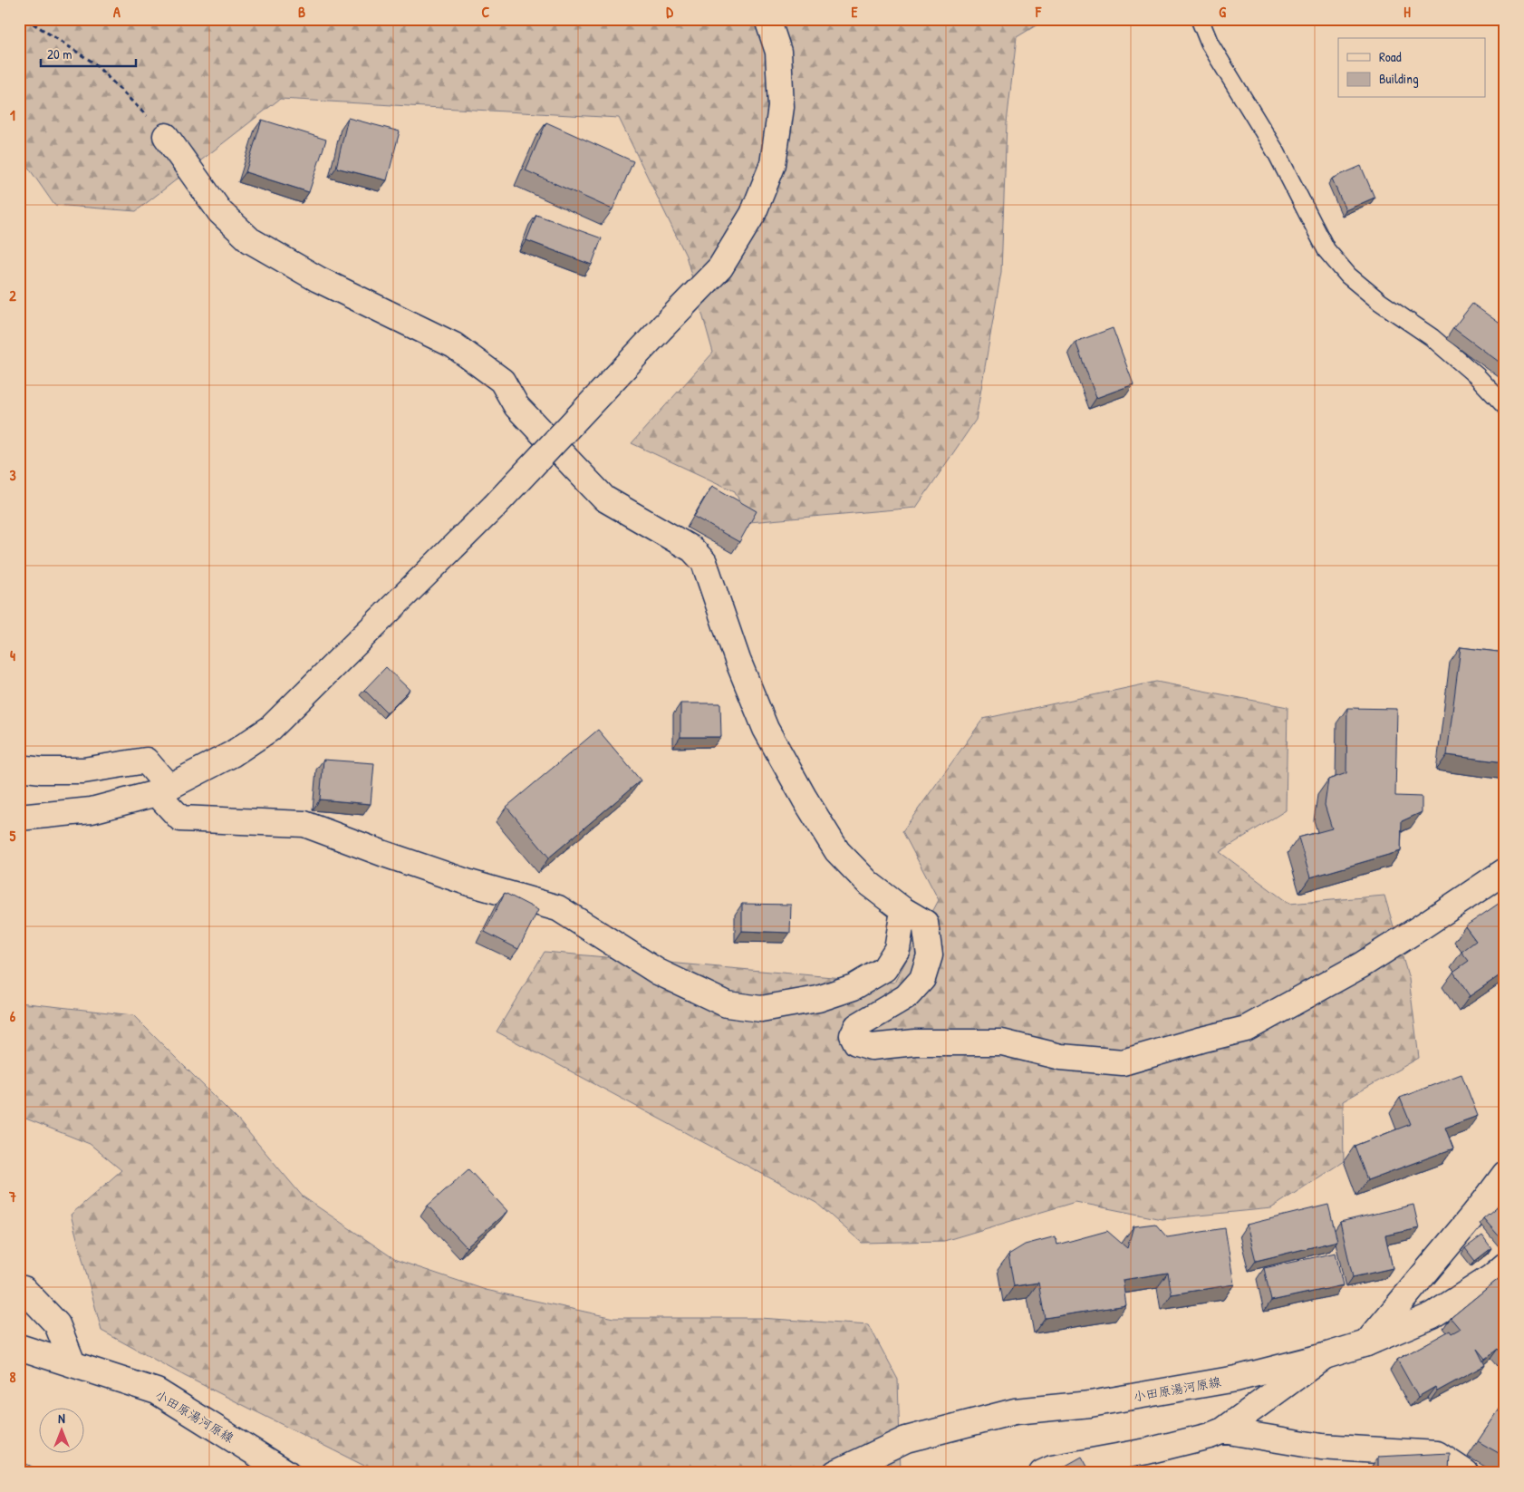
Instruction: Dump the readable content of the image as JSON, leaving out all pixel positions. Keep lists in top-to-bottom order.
{
  "streets": {
    "street": ["小田原湯河原線"]
  },
  "legend": ["Road", "Building"],
  "scale_bar": "20 m",
  "north": "top",
  "grid": {
    "columns": [
      "A",
      "B",
      "C",
      "D",
      "E",
      "F",
      "G",
      "H"
    ],
    "rows": [
      "1",
      "2",
      "3",
      "4",
      "5",
      "6",
      "7",
      "8"
    ]
  }
}
